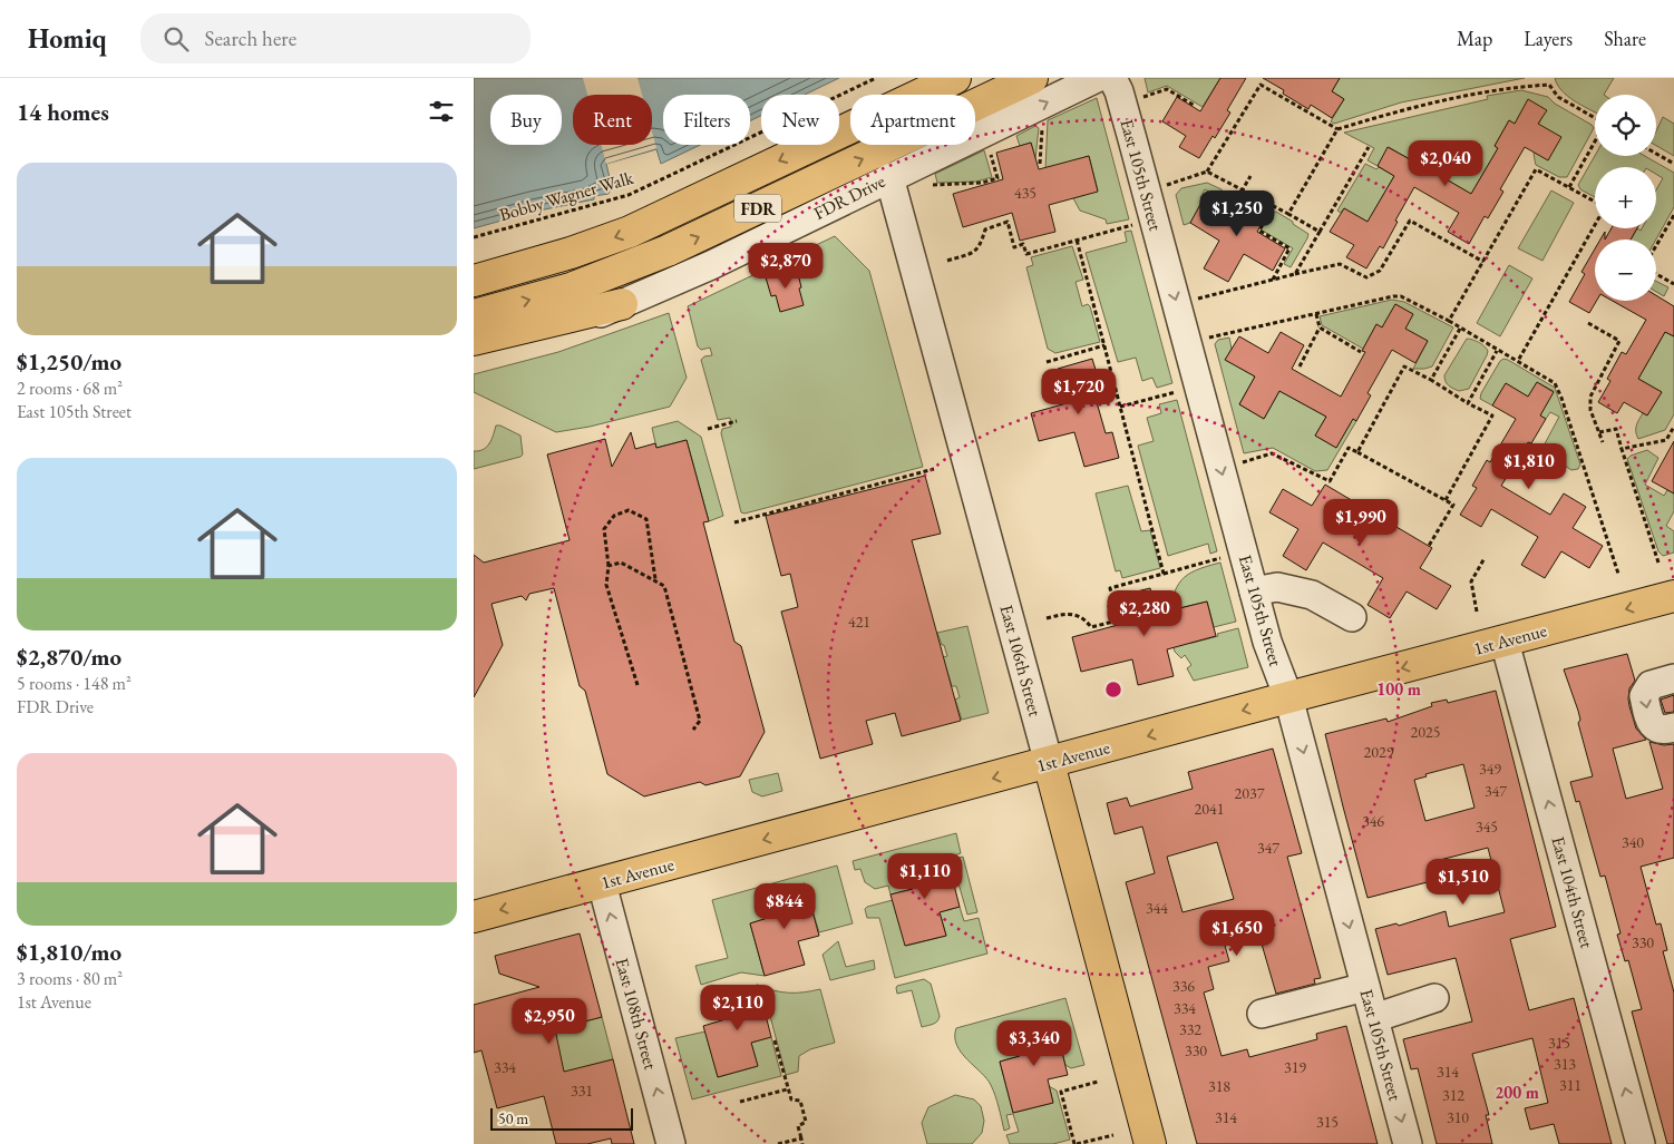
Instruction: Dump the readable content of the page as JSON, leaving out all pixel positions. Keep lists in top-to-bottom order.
{
  "streets": {
    "main road": [
      "FDR Drive",
      "FDR",
      "1st Avenue",
      "East 106th Street"
    ],
    "street": ["East 105th Street", "East 104th Street", "East 108th Street"],
    "path": ["Bobby Wagner Walk"]
  },
  "crossings": [
    ["East 105th Street", "1st Avenue"],
    ["FDR Drive", "East 106th Street"],
    ["1st Avenue", "East 106th Street"],
    ["1st Avenue", "East 104th Street"],
    ["1st Avenue", "East 108th Street"]
  ],
  "one_way": [
    "East 105th Street",
    "1st Avenue",
    "East 104th Street",
    "East 108th Street"
  ],
  "house_numbers": [
    "435",
    "421",
    "2025",
    "2029",
    "349",
    "347",
    "2037",
    "2041",
    "346",
    "345",
    "340",
    "347",
    "344",
    "330",
    "336",
    "334",
    "332",
    "315",
    "330",
    "313",
    "334",
    "319",
    "314",
    "311",
    "318",
    "331",
    "312",
    "314",
    "310",
    "315"
  ],
  "scale_bar": "50 m",
  "page": {
    "header": "Homiq",
    "search": "Search here",
    "nav": ["Map", "Layers", "Share"],
    "heading": "14 homes",
    "map_buttons": ["+", "−"],
    "chip": [
      "Buy",
      "Rent",
      "Filters",
      "New",
      "Apartment"
    ],
    "price": [
      "$2,040",
      "$1,250",
      "$2,870",
      "$1,720",
      "$1,810",
      "$1,990",
      "$2,280",
      "$1,110",
      "$1,510",
      "$844",
      "$1,650",
      "$2,110",
      "$2,950",
      "$3,340"
    ],
    "list": [
      {
        "name": "$1,250/mo",
        "note": "2 rooms · 68 m² · East 105th Street"
      },
      {
        "name": "$2,870/mo",
        "note": "5 rooms · 148 m² · FDR Drive"
      },
      {
        "name": "$1,810/mo",
        "note": "3 rooms · 80 m² · 1st Avenue"
      }
    ],
    "scale": "50 m"
  },
  "rings": ["100 m", "200 m"]
}
